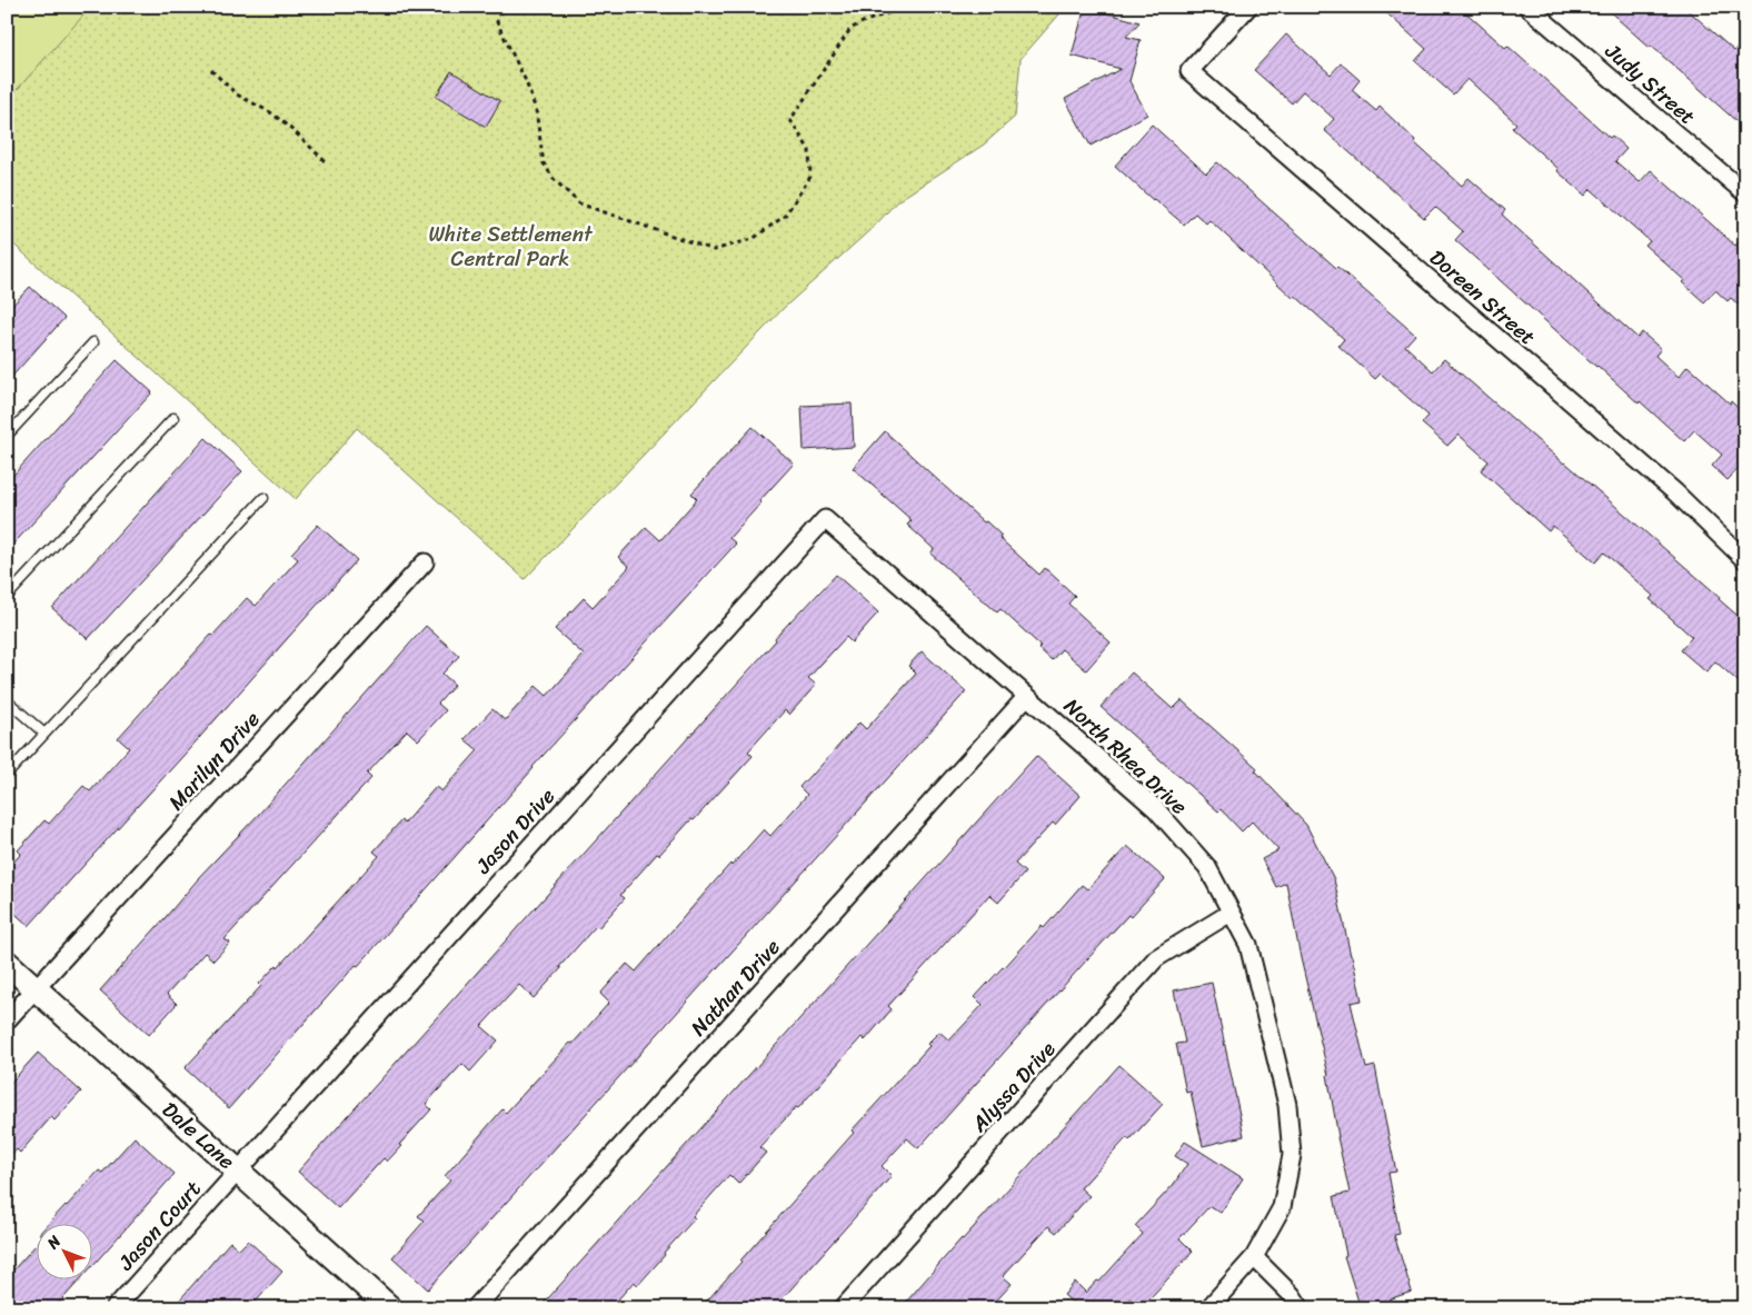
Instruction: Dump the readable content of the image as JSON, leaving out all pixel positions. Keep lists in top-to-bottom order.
{
  "streets": {
    "street": [
      "Judy Street",
      "Doreen Street",
      "North Rhea Drive",
      "Marilyn Drive",
      "Jason Drive",
      "Nathan Drive",
      "Alyssa Drive",
      "Dale Lane",
      "Jason Court"
    ]
  },
  "crossings": [
    ["North Rhea Drive", "Jason Drive"],
    ["North Rhea Drive", "Nathan Drive"],
    ["North Rhea Drive", "Alyssa Drive"],
    ["Marilyn Drive", "Dale Lane"],
    ["Jason Drive", "Dale Lane"],
    ["Jason Drive", "Jason Court"],
    ["Dale Lane", "Jason Court"]
  ],
  "parks": ["White Settlement Central Park"],
  "north": "top left"
}
